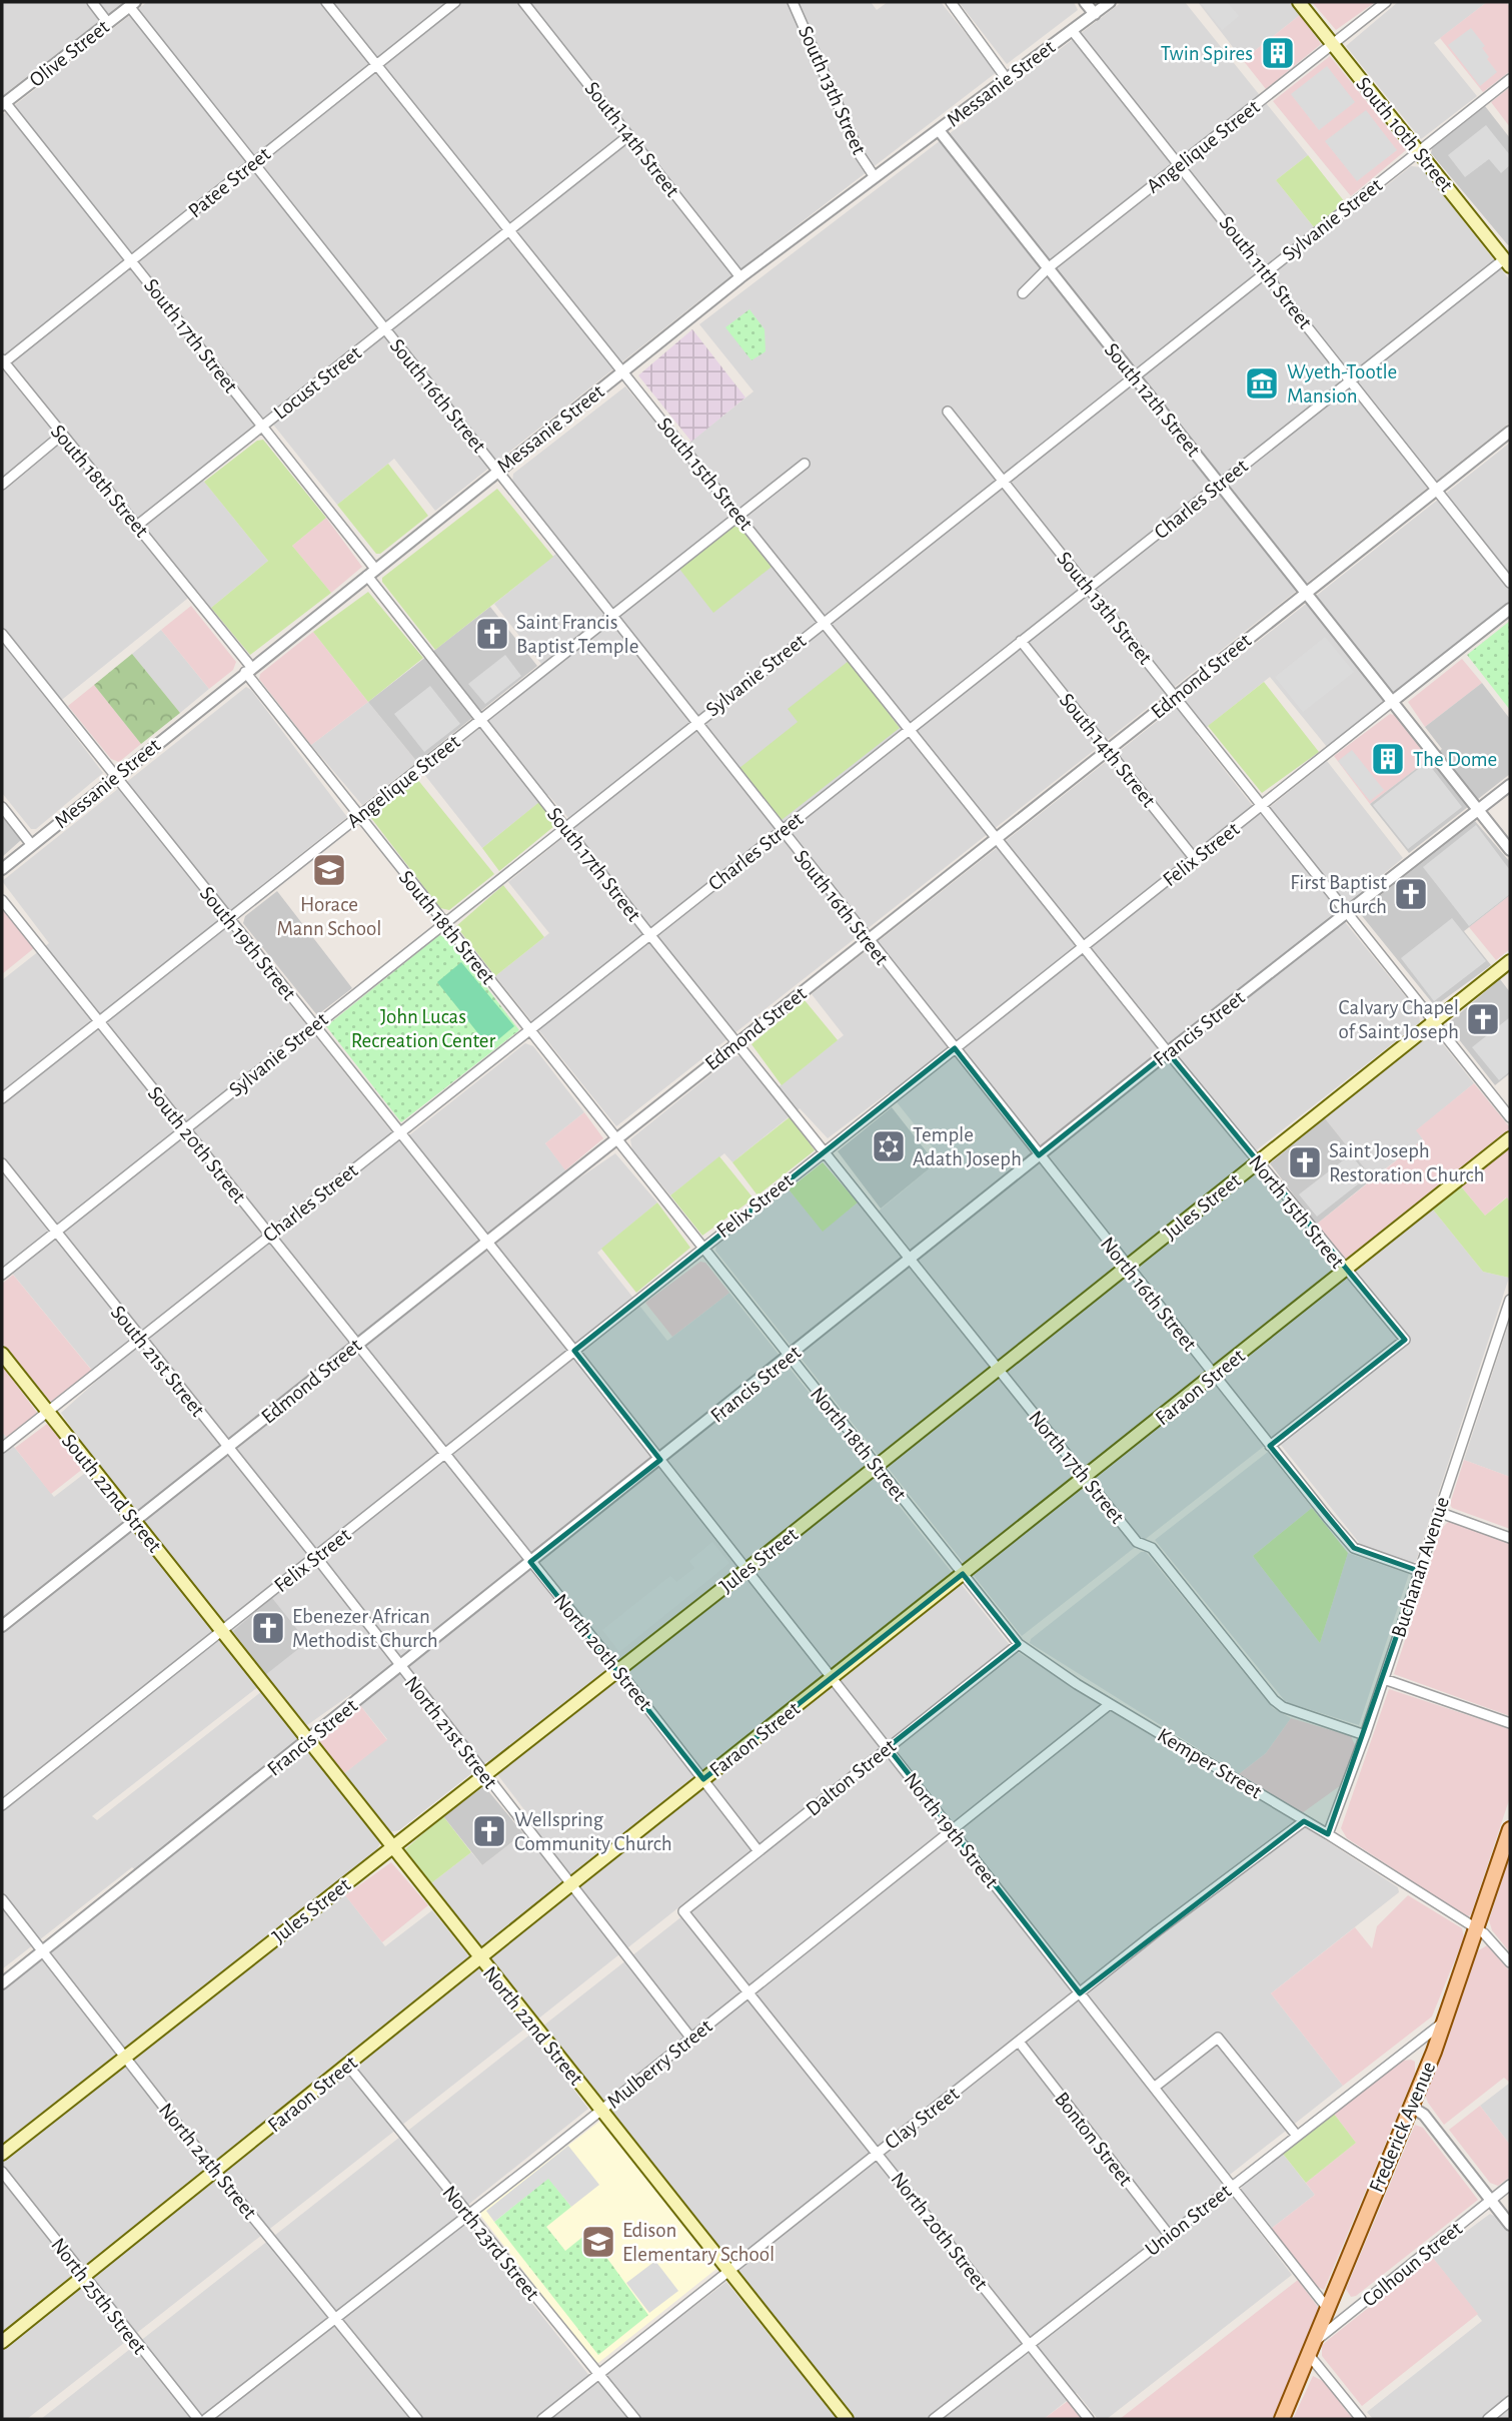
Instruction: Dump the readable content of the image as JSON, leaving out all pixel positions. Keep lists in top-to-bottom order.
{
  "streets": {
    "main road": [
      "South 10th Street",
      "Jules Street",
      "Faraon Street",
      "South 22nd Street",
      "North 22nd Street",
      "Frederick Avenue"
    ],
    "street": [
      "Olive Street",
      "Messanie Street",
      "South 13th Street",
      "South 14th Street",
      "Angelique Street",
      "Patee Street",
      "Sylvanie Street",
      "South 11th Street",
      "South 17th Street",
      "Locust Street",
      "South 16th Street",
      "South 12th Street",
      "South 15th Street",
      "South 18th Street",
      "Charles Street",
      "Edmond Street",
      "Felix Street",
      "South 19th Street",
      "Francis Street",
      "South 20th Street",
      "North 15th Street",
      "North 16th Street",
      "South 21st Street",
      "North 18th Street",
      "North 17th Street",
      "Buchanan Avenue",
      "North 20th Street",
      "North 21st Street",
      "Kemper Street",
      "Dalton Street",
      "North 19th Street",
      "Mulberry Street",
      "Clay Street",
      "Bonton Street",
      "North 24th Street",
      "Union Street",
      "North 23rd Street",
      "Colhoun Street",
      "North 25th Street"
    ]
  },
  "crossings": [
    ["Olive Street", "South 17th Street"],
    ["Olive Street", "South 16th Street"],
    ["Messanie Street", "South 13th Street"],
    ["Messanie Street", "South 14th Street"],
    ["Messanie Street", "South 11th Street"],
    ["Messanie Street", "South 17th Street"],
    ["Messanie Street", "South 16th Street"],
    ["Messanie Street", "South 12th Street"],
    ["Messanie Street", "South 15th Street"],
    ["Messanie Street", "South 18th Street"],
    ["Messanie Street", "South 19th Street"],
    ["South 13th Street", "Sylvanie Street"],
    ["South 13th Street", "Charles Street"],
    ["South 13th Street", "Edmond Street"],
    ["South 13th Street", "Felix Street"],
    ["South 13th Street", "Francis Street"],
    ["South 13th Street", "Jules Street"],
    ["South 10th Street", "Angelique Street"],
    ["South 10th Street", "Sylvanie Street"],
    ["South 10th Street", "Charles Street"],
    ["South 14th Street", "Locust Street"],
    ["South 14th Street", "Charles Street"],
    ["South 14th Street", "Edmond Street"],
    ["South 14th Street", "Felix Street"],
    ["Angelique Street", "South 11th Street"],
    ["Angelique Street", "South 17th Street"],
    ["Angelique Street", "South 16th Street"],
    ["Angelique Street", "South 12th Street"],
    ["Angelique Street", "South 15th Street"],
    ["Angelique Street", "South 18th Street"],
    ["Angelique Street", "South 19th Street"],
    ["Angelique Street", "South 20th Street"],
    ["Patee Street", "South 17th Street"],
    ["Patee Street", "South 16th Street"],
    ["Patee Street", "South 15th Street"],
    ["Patee Street", "South 18th Street"],
    ["Sylvanie Street", "South 11th Street"],
    ["Sylvanie Street", "South 17th Street"],
    ["Sylvanie Street", "South 16th Street"],
    ["Sylvanie Street", "South 12th Street"],
    ["Sylvanie Street", "South 15th Street"],
    ["Sylvanie Street", "South 18th Street"],
    ["Sylvanie Street", "South 19th Street"],
    ["Sylvanie Street", "South 20th Street"],
    ["Sylvanie Street", "South 21st Street"],
    ["South 11th Street", "Charles Street"],
    ["South 11th Street", "Edmond Street"],
    ["South 17th Street", "Locust Street"],
    ["South 17th Street", "Charles Street"],
    ["South 17th Street", "Edmond Street"],
    ["South 17th Street", "Felix Street"],
    ["South 17th Street", "North 17th Street"],
    ["Locust Street", "South 16th Street"],
    ["Locust Street", "South 15th Street"],
    ["Locust Street", "South 18th Street"],
    ["South 16th Street", "Charles Street"],
    ["South 16th Street", "Edmond Street"],
    ["South 16th Street", "Felix Street"],
    ["South 16th Street", "North 16th Street"],
    ["South 12th Street", "Charles Street"],
    ["South 12th Street", "Edmond Street"],
    ["South 12th Street", "Felix Street"],
    ["South 12th Street", "Francis Street"],
    ["South 15th Street", "Charles Street"],
    ["South 15th Street", "Edmond Street"],
    ["South 15th Street", "Felix Street"],
    ["South 15th Street", "North 15th Street"],
    ["South 18th Street", "Charles Street"],
    ["South 18th Street", "Edmond Street"],
    ["South 18th Street", "Felix Street"],
    ["South 18th Street", "North 18th Street"],
    ["Charles Street", "South 19th Street"],
    ["Charles Street", "South 20th Street"],
    ["Charles Street", "South 21st Street"],
    ["Charles Street", "South 22nd Street"],
    ["Edmond Street", "South 19th Street"],
    ["Edmond Street", "South 20th Street"],
    ["Edmond Street", "South 21st Street"],
    ["Edmond Street", "South 22nd Street"],
    ["Felix Street", "South 19th Street"],
    ["Felix Street", "South 20th Street"],
    ["Felix Street", "North 15th Street"],
    ["Felix Street", "North 16th Street"],
    ["Felix Street", "South 21st Street"],
    ["Felix Street", "North 18th Street"],
    ["Felix Street", "North 17th Street"],
    ["Felix Street", "South 22nd Street"],
    ["Felix Street", "North 20th Street"],
    ["Felix Street", "North 21st Street"],
    ["Felix Street", "North 19th Street"],
    ["Felix Street", "North 22nd Street"],
    ["South 19th Street", "North 19th Street"],
    ["Francis Street", "North 15th Street"],
    ["Francis Street", "North 16th Street"],
    ["Francis Street", "North 18th Street"],
    ["Francis Street", "North 17th Street"],
    ["Francis Street", "North 20th Street"],
    ["Francis Street", "North 21st Street"],
    ["Francis Street", "North 19th Street"],
    ["Francis Street", "North 22nd Street"],
    ["Francis Street", "North 24th Street"],
    ["South 20th Street", "North 20th Street"],
    ["Jules Street", "North 15th Street"],
    ["Jules Street", "North 16th Street"],
    ["Jules Street", "North 18th Street"],
    ["Jules Street", "North 17th Street"],
    ["Jules Street", "North 20th Street"],
    ["Jules Street", "North 21st Street"],
    ["Jules Street", "North 19th Street"],
    ["Jules Street", "North 22nd Street"],
    ["Jules Street", "North 24th Street"],
    ["North 15th Street", "North 16th Street"],
    ["North 15th Street", "Faraon Street"],
    ["North 16th Street", "Faraon Street"],
    ["North 16th Street", "Buchanan Avenue"],
    ["South 21st Street", "North 21st Street"],
    ["Faraon Street", "North 18th Street"],
    ["Faraon Street", "North 17th Street"],
    ["Faraon Street", "North 20th Street"],
    ["Faraon Street", "North 21st Street"],
    ["Faraon Street", "Kemper Street"],
    ["Faraon Street", "North 19th Street"],
    ["Faraon Street", "North 22nd Street"],
    ["Faraon Street", "North 24th Street"],
    ["Faraon Street", "North 23rd Street"],
    ["Faraon Street", "North 25th Street"],
    ["North 18th Street", "Kemper Street"],
    ["North 17th Street", "Buchanan Avenue"],
    ["South 22nd Street", "North 22nd Street"],
    ["Buchanan Avenue", "Kemper Street"],
    ["North 20th Street", "Dalton Street"],
    ["North 20th Street", "Mulberry Street"],
    ["North 20th Street", "Clay Street"],
    ["North 20th Street", "Union Street"],
    ["North 21st Street", "Mulberry Street"],
    ["Kemper Street", "Dalton Street"],
    ["Kemper Street", "Mulberry Street"],
    ["Kemper Street", "Clay Street"],
    ["Kemper Street", "Frederick Avenue"],
    ["Dalton Street", "North 19th Street"],
    ["North 19th Street", "Mulberry Street"],
    ["North 19th Street", "Clay Street"],
    ["North 19th Street", "Frederick Avenue"],
    ["North 19th Street", "Union Street"],
    ["North 22nd Street", "Mulberry Street"],
    ["North 22nd Street", "Clay Street"],
    ["Mulberry Street", "North 24th Street"],
    ["Mulberry Street", "North 23rd Street"],
    ["Clay Street", "Bonton Street"],
    ["Clay Street", "North 23rd Street"],
    ["Frederick Avenue", "Union Street"],
    ["Frederick Avenue", "Colhoun Street"],
    ["Bonton Street", "Union Street"]
  ],
  "parks": ["John Lucas Recreation Center"],
  "places": {
    "building": ["Twin Spires", "The Dome"],
    "museum": ["Wyeth-Tootle Mansion"],
    "church": [
      "Saint Francis Baptist Temple",
      "First Baptist Church",
      "Calvary Chapel of Saint Joseph",
      "Saint Joseph Restoration Church",
      "Ebenezer African Methodist Church",
      "Wellspring Community Church"
    ],
    "school or university": ["Horace Mann School", "Edison Elementary School"],
    "synagogue": ["Temple Adath Joseph"]
  }
}
